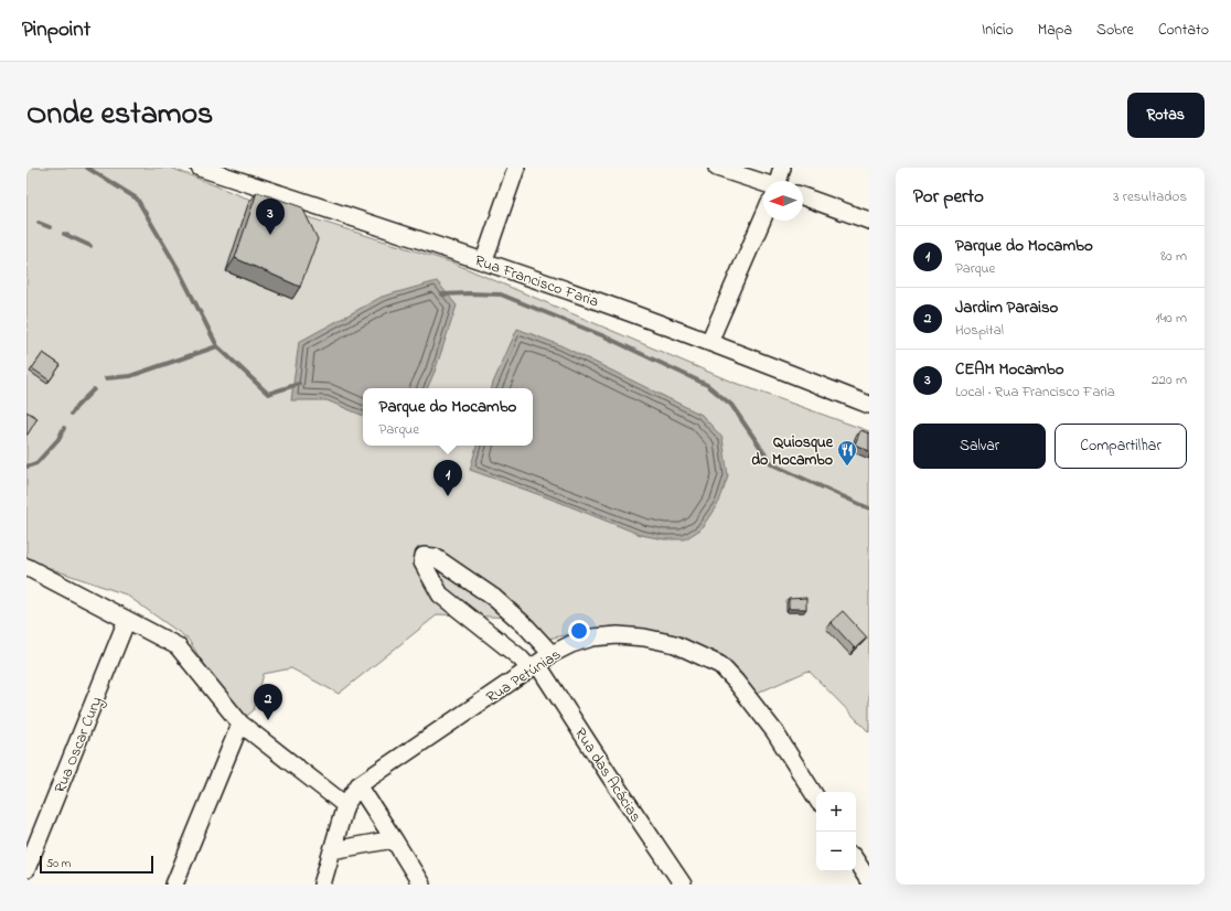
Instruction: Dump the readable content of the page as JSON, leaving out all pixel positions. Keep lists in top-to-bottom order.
{
  "streets": {
    "street": [
      "Rua Francisco Faria",
      "Rua Petúnias",
      "Rua Oscar Cury",
      "Rua das Acácias"
    ]
  },
  "crossings": [
    ["Rua Petúnias", "Rua das Acácias"]
  ],
  "places": {
    "restaurant": ["Quiosque do Mocambo"]
  },
  "scale_bar": "50 m",
  "north": "left",
  "page": {
    "header": "Pinpoint",
    "nav": [
      "Início",
      "Mapa",
      "Sobre",
      "Contato"
    ],
    "title": "Onde estamos",
    "buttons": [
      "Rotas",
      ["Salvar", "Compartilhar"]
    ],
    "heading": ["Por perto", "3 resultados"],
    "pins": ["3", "1", "2"],
    "list": [
      {
        "mark": "1",
        "name": "Parque do Mocambo",
        "note": "Parque",
        "value": "80 m"
      },
      {
        "mark": "2",
        "name": "Jardim Paraiso",
        "note": "Hospital",
        "value": "140 m"
      },
      {
        "mark": "3",
        "name": "CEAM Mocambo",
        "note": "Local · Rua Francisco Faria",
        "value": "220 m"
      }
    ],
    "popup": ["Parque do Mocambo", "Parque"],
    "map_buttons": ["+", "−"],
    "scale": "50 m"
  }
}
